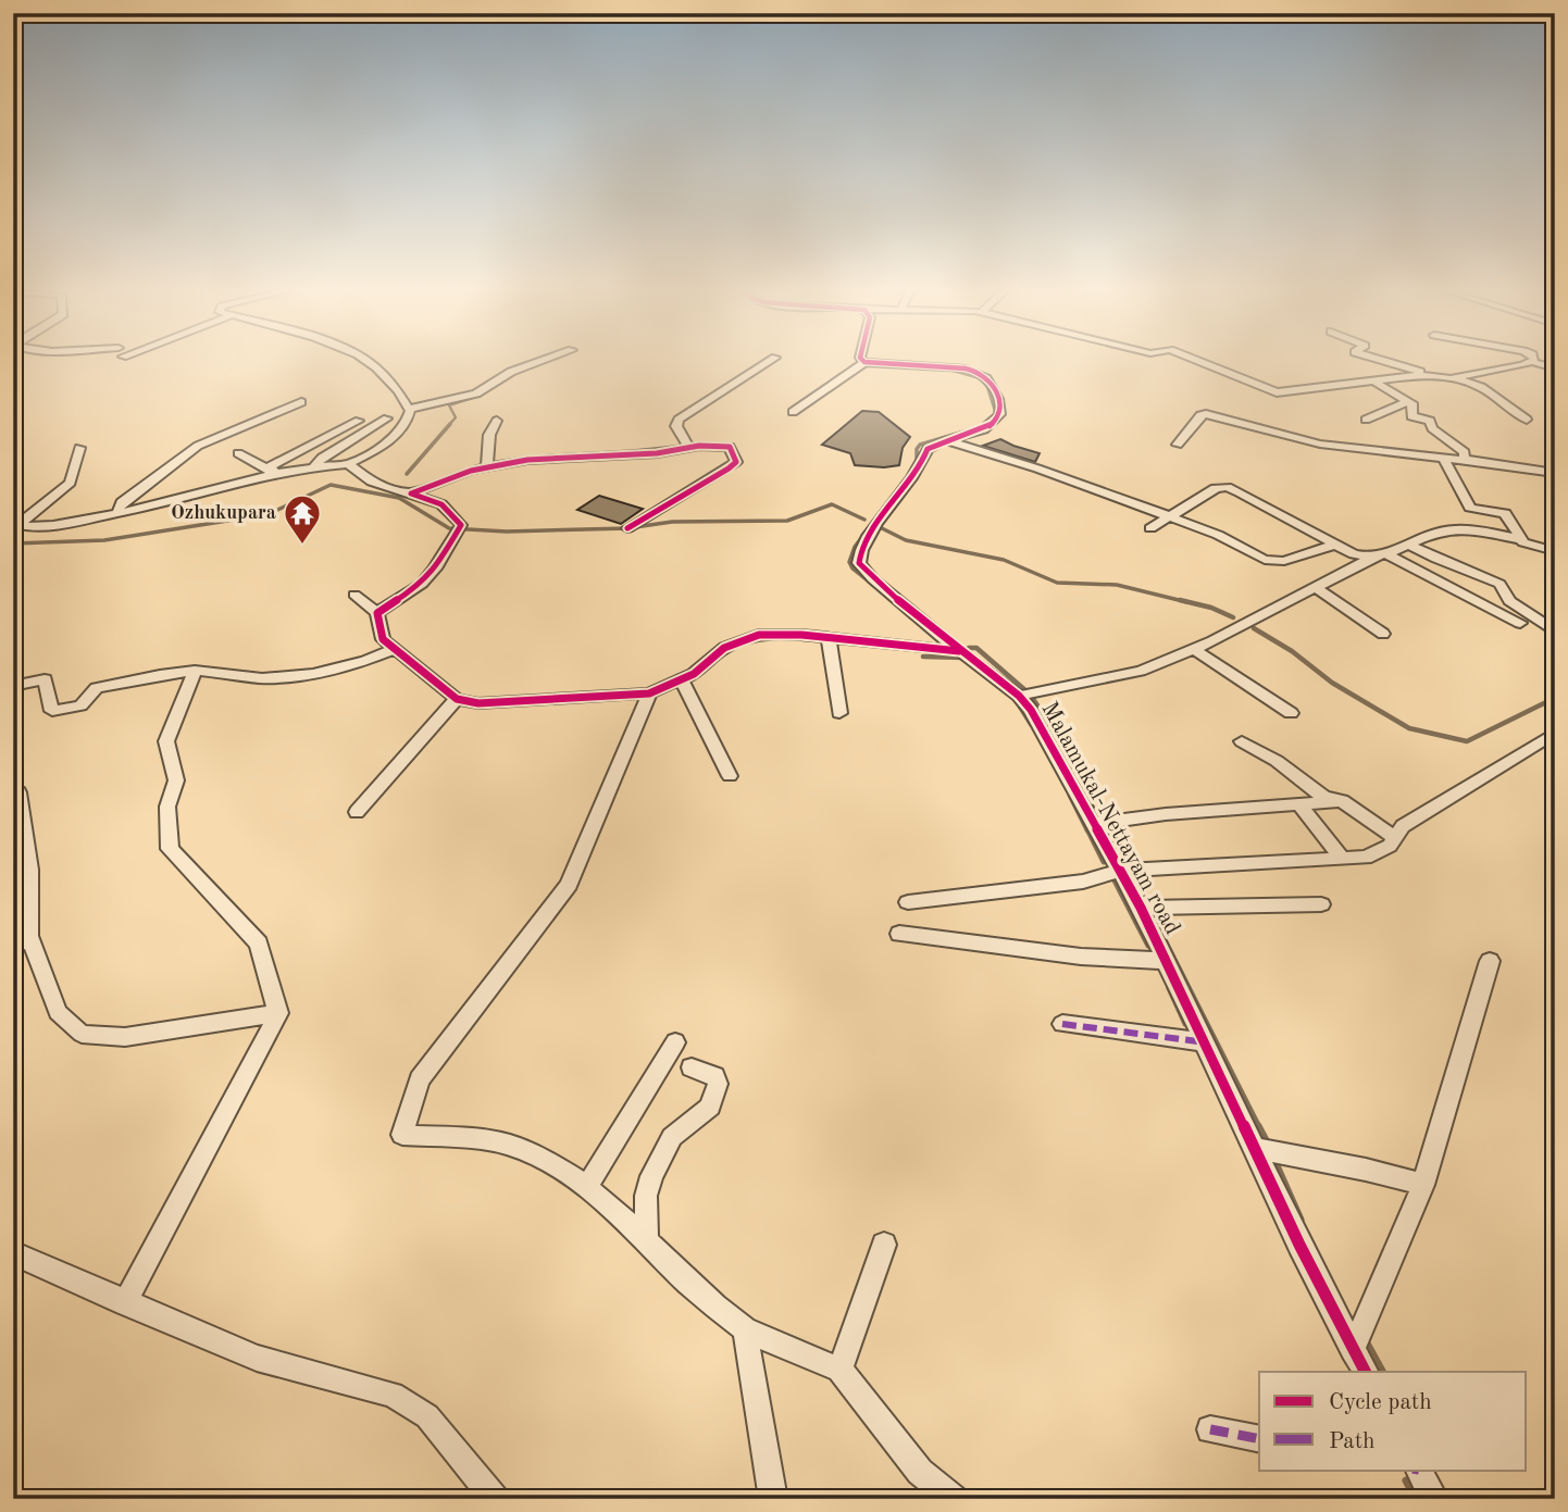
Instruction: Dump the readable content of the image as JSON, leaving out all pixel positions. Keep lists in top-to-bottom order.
{
  "streets": {
    "street": ["Malamukal-Nettayam road"]
  },
  "places": {
    "temple": ["Ozhukupara"]
  },
  "legend": ["Cycle path", "Path"]
}
